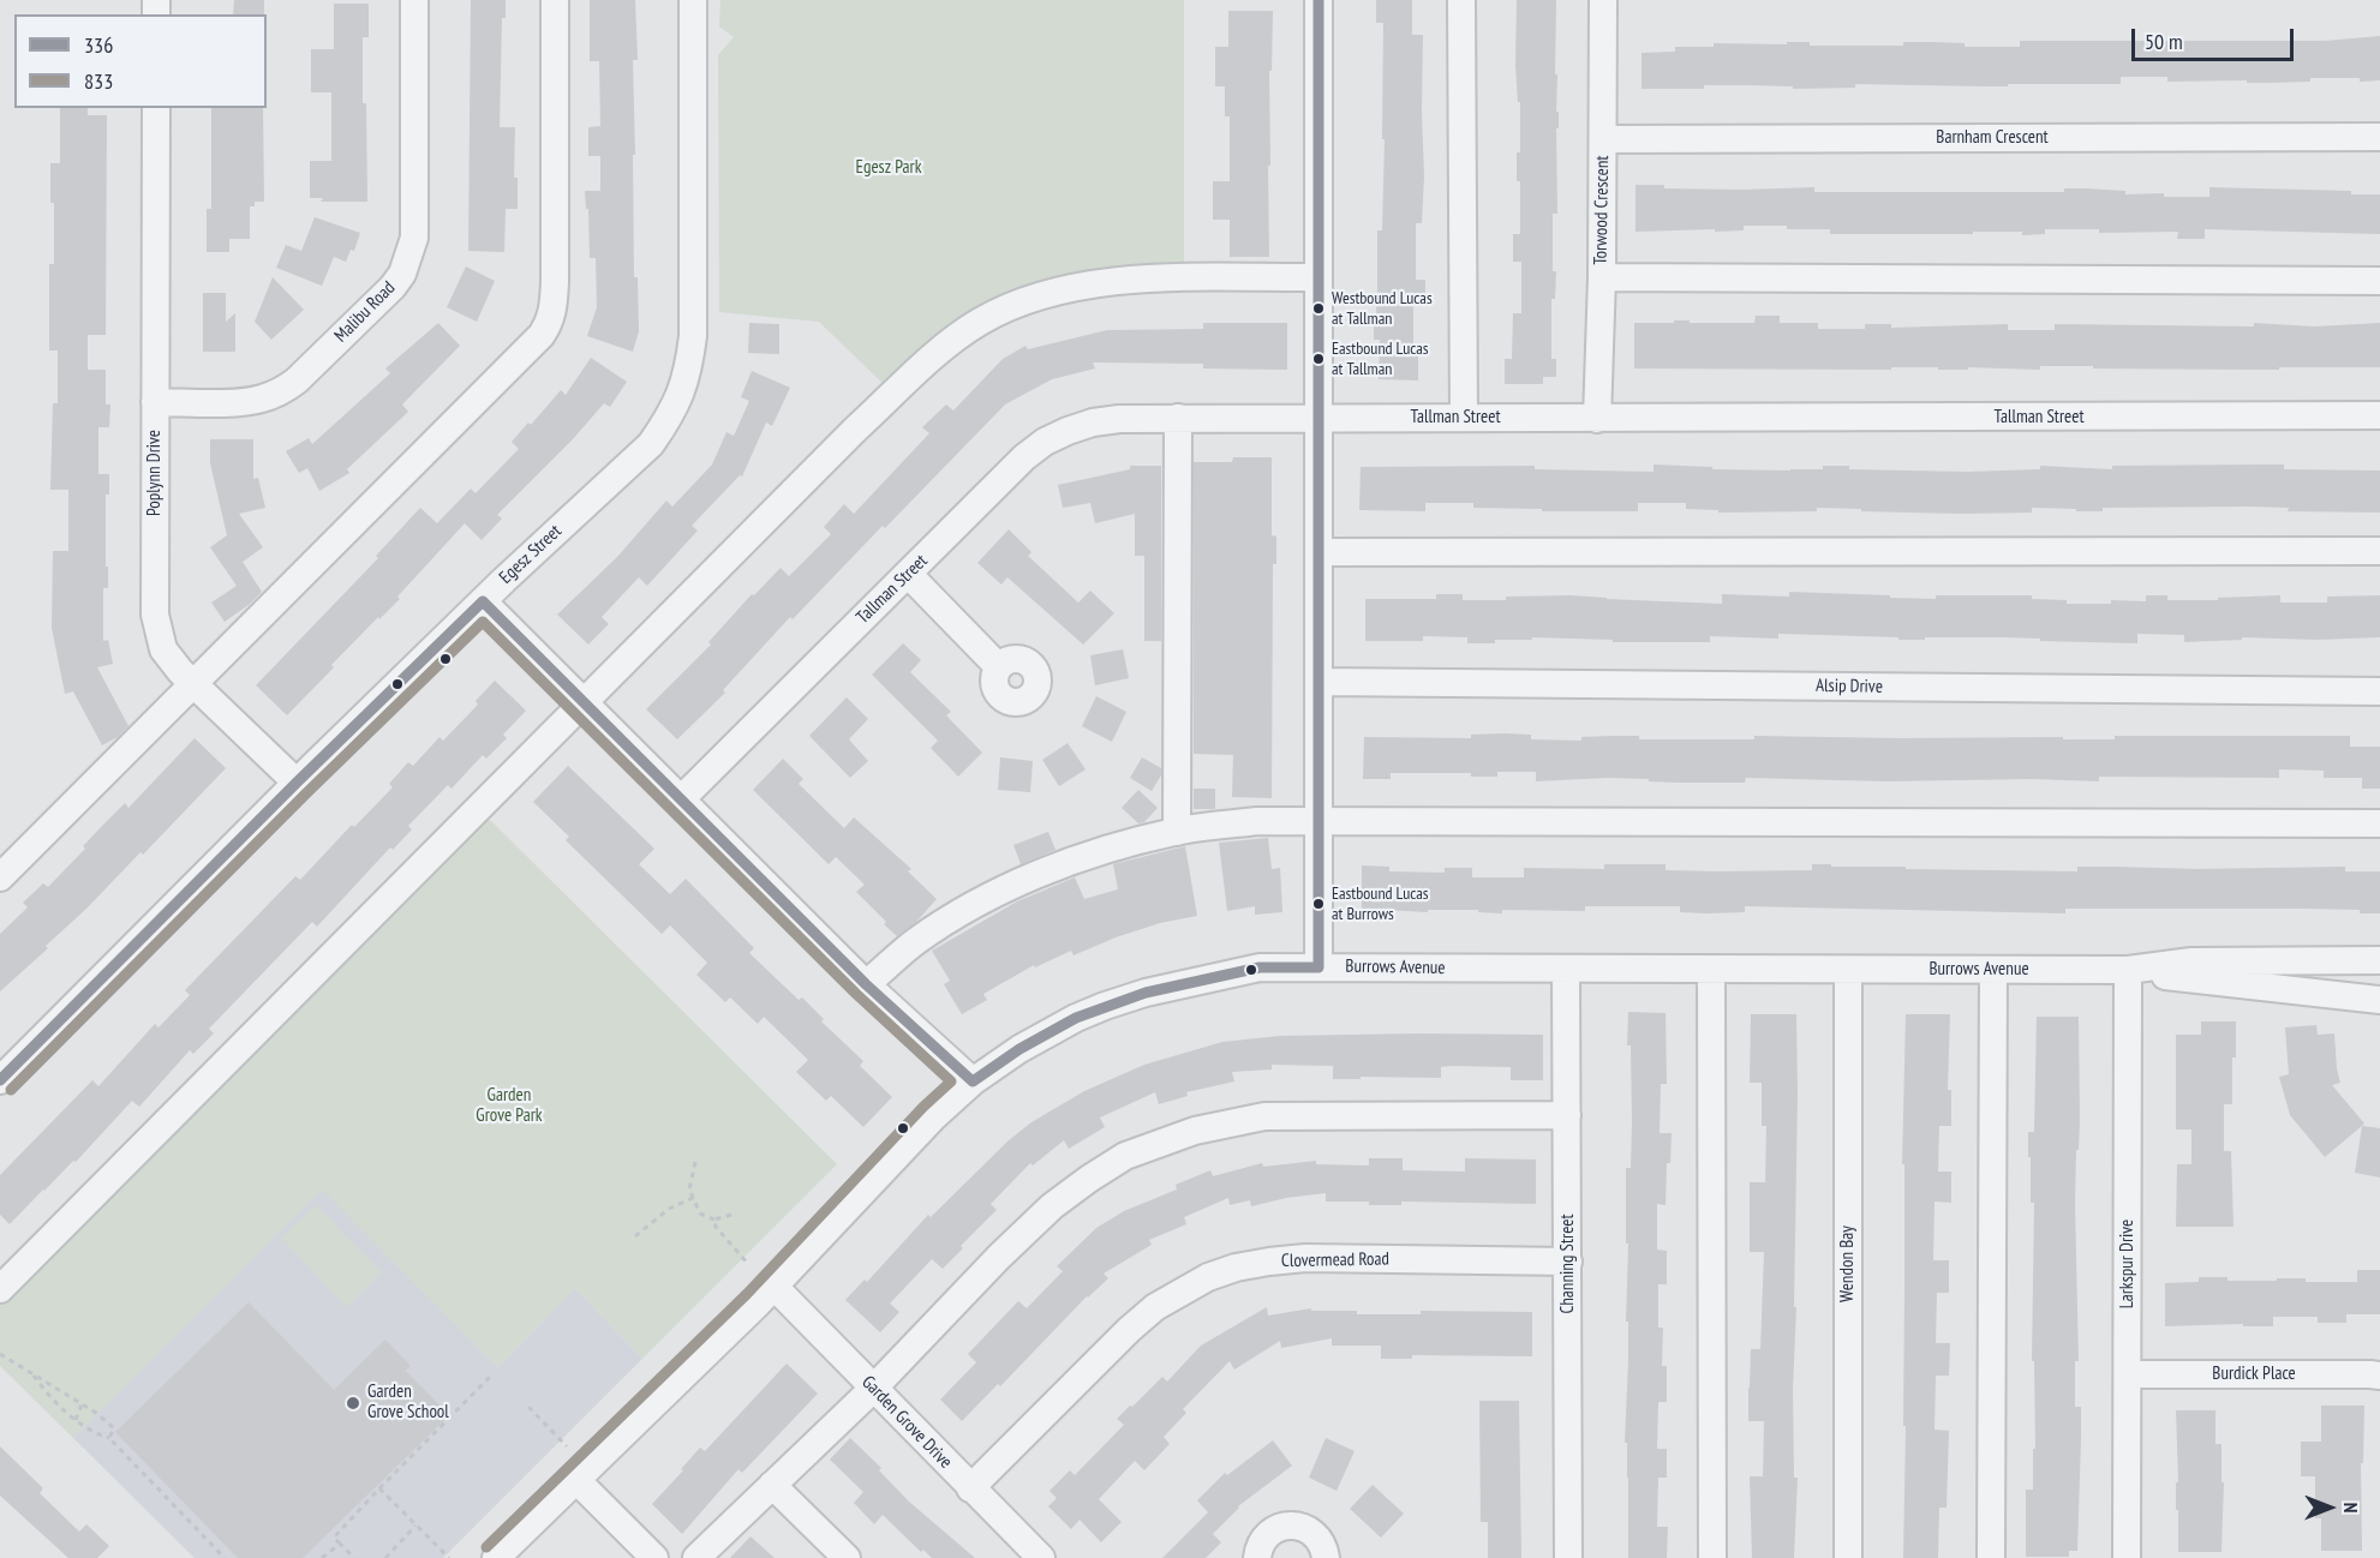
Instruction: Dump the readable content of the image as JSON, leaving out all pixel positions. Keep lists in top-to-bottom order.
{
  "streets": {
    "street": [
      "Barnham Crescent",
      "Torwood Crescent",
      "Malibu Road",
      "Tallman Street",
      "Poplynn Drive",
      "Egesz Street",
      "Alsip Drive",
      "Burrows Avenue",
      "Clovermead Road",
      "Channing Street",
      "Wendon Bay",
      "Larkspur Drive",
      "Burdick Place",
      "Garden Grove Drive"
    ]
  },
  "crossings": [
    ["Barnham Crescent", "Torwood Crescent"],
    ["Torwood Crescent", "Tallman Street"],
    ["Malibu Road", "Poplynn Drive"],
    ["Poplynn Drive", "Egesz Street"],
    ["Burrows Avenue", "Channing Street"],
    ["Burrows Avenue", "Wendon Bay"],
    ["Burrows Avenue", "Larkspur Drive"],
    ["Burrows Avenue", "Garden Grove Drive"],
    ["Clovermead Road", "Channing Street"],
    ["Clovermead Road", "Garden Grove Drive"],
    ["Larkspur Drive", "Burdick Place"]
  ],
  "parks": ["Egesz Park", "Garden Grove Park"],
  "places": [
    "Westbound Lucas at Tallman",
    "Eastbound Lucas at Tallman",
    "Eastbound Lucas at Burrows",
    "Garden Grove School"
  ],
  "lines": ["transit line 336", "transit line 833"],
  "legend": ["336", "833"],
  "scale_bar": "50 m",
  "north": "right"
}
